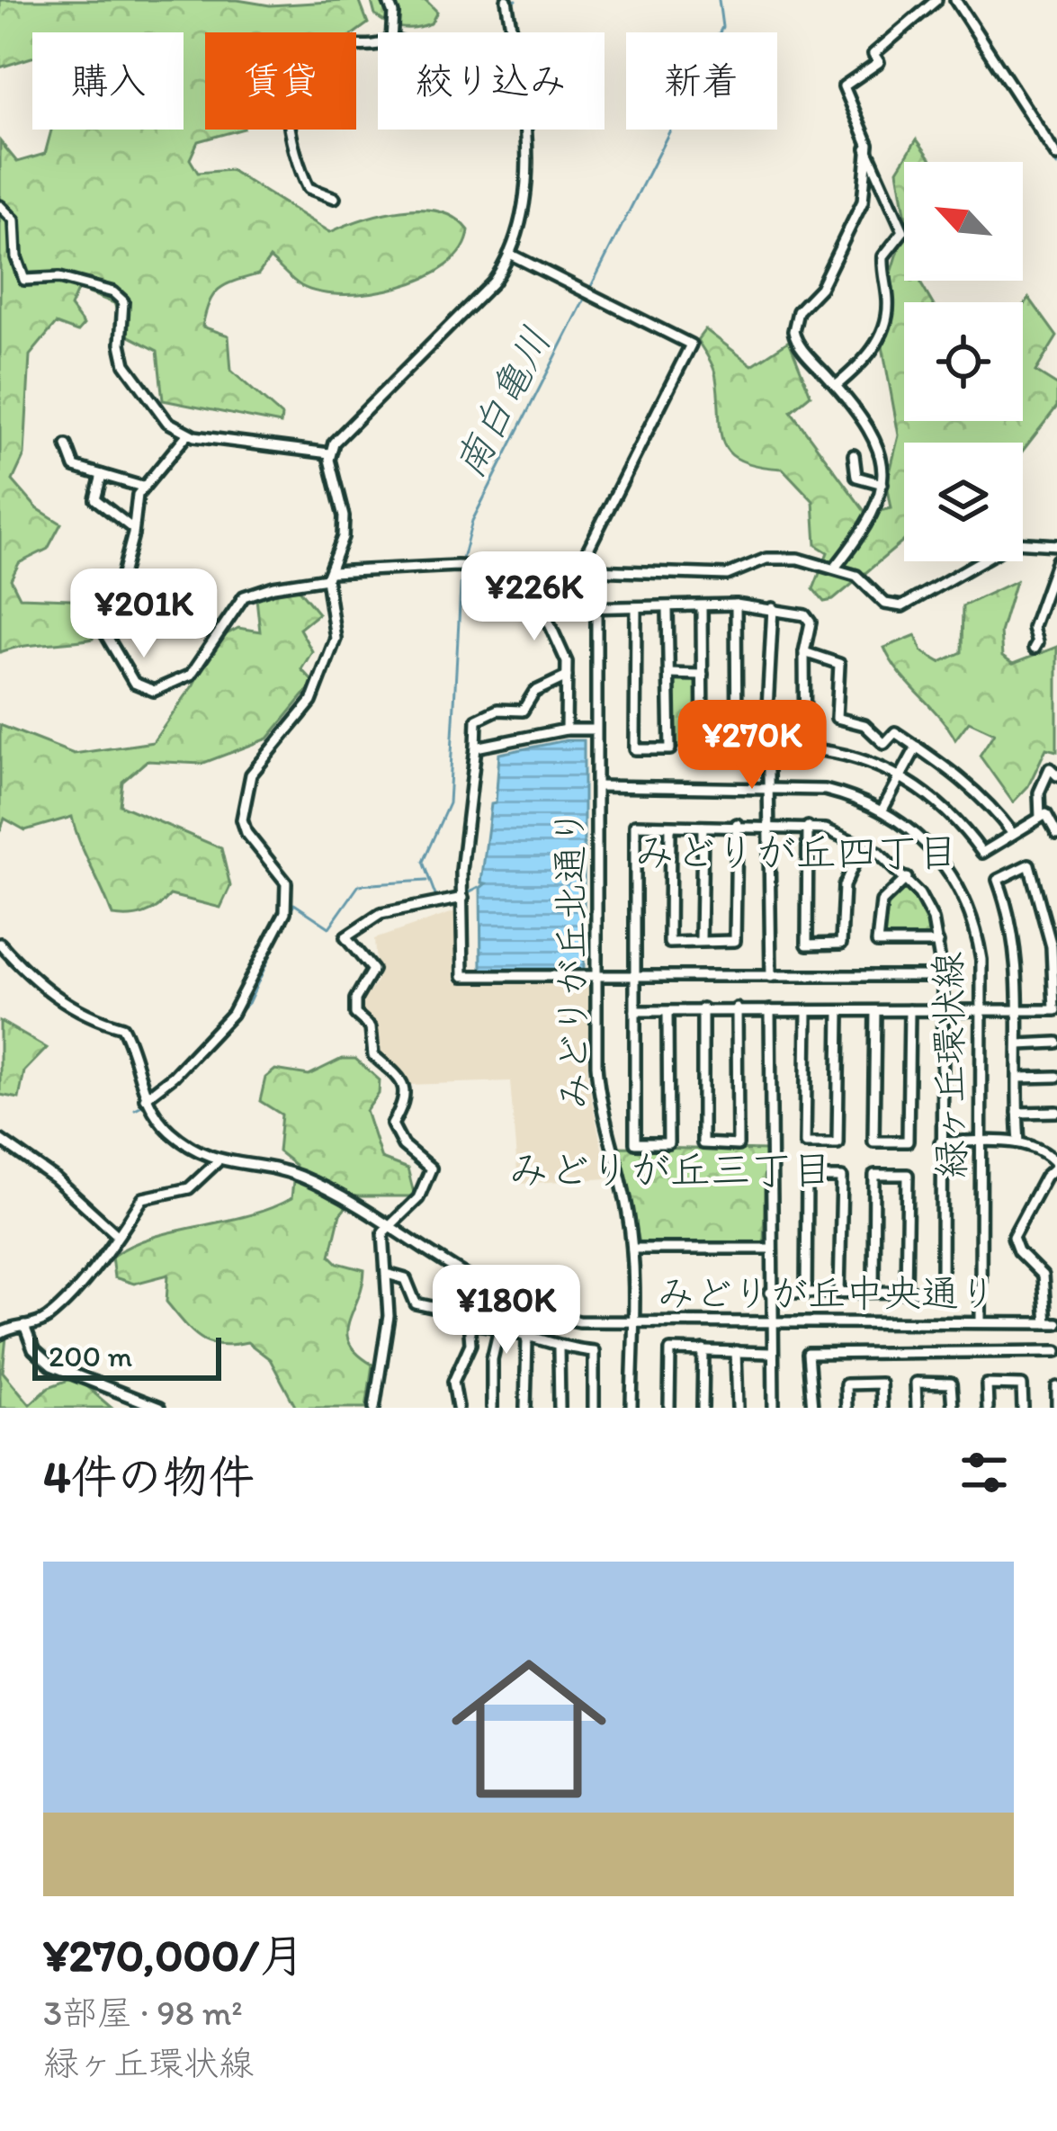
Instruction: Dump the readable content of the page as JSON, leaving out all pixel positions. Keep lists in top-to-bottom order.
{
  "streets": {
    "street": ["みどりが丘北通り", "緑ヶ丘環状線", "みどりが丘中央通り"]
  },
  "crossings": [
    ["みどりが丘北通り", "緑ヶ丘環状線"],
    ["みどりが丘北通り", "みどりが丘中央通り"],
    ["緑ヶ丘環状線", "みどりが丘中央通り"]
  ],
  "districts": ["みどりが丘四丁目", "みどりが丘三丁目"],
  "water": ["南白亀川"],
  "scale_bar": "200 m",
  "north": "top left",
  "page": {
    "chip": [
      "購入",
      "賃貸",
      "絞り込み",
      "新着"
    ],
    "price": [
      "¥226K",
      "¥201K",
      "¥270K",
      "¥180K"
    ],
    "scale": "200 m",
    "heading": "4件の物件",
    "list": [
      {
        "name": "¥270,000/月",
        "note": "3部屋 · 98 m² · 緑ヶ丘環状線"
      }
    ]
  }
}
